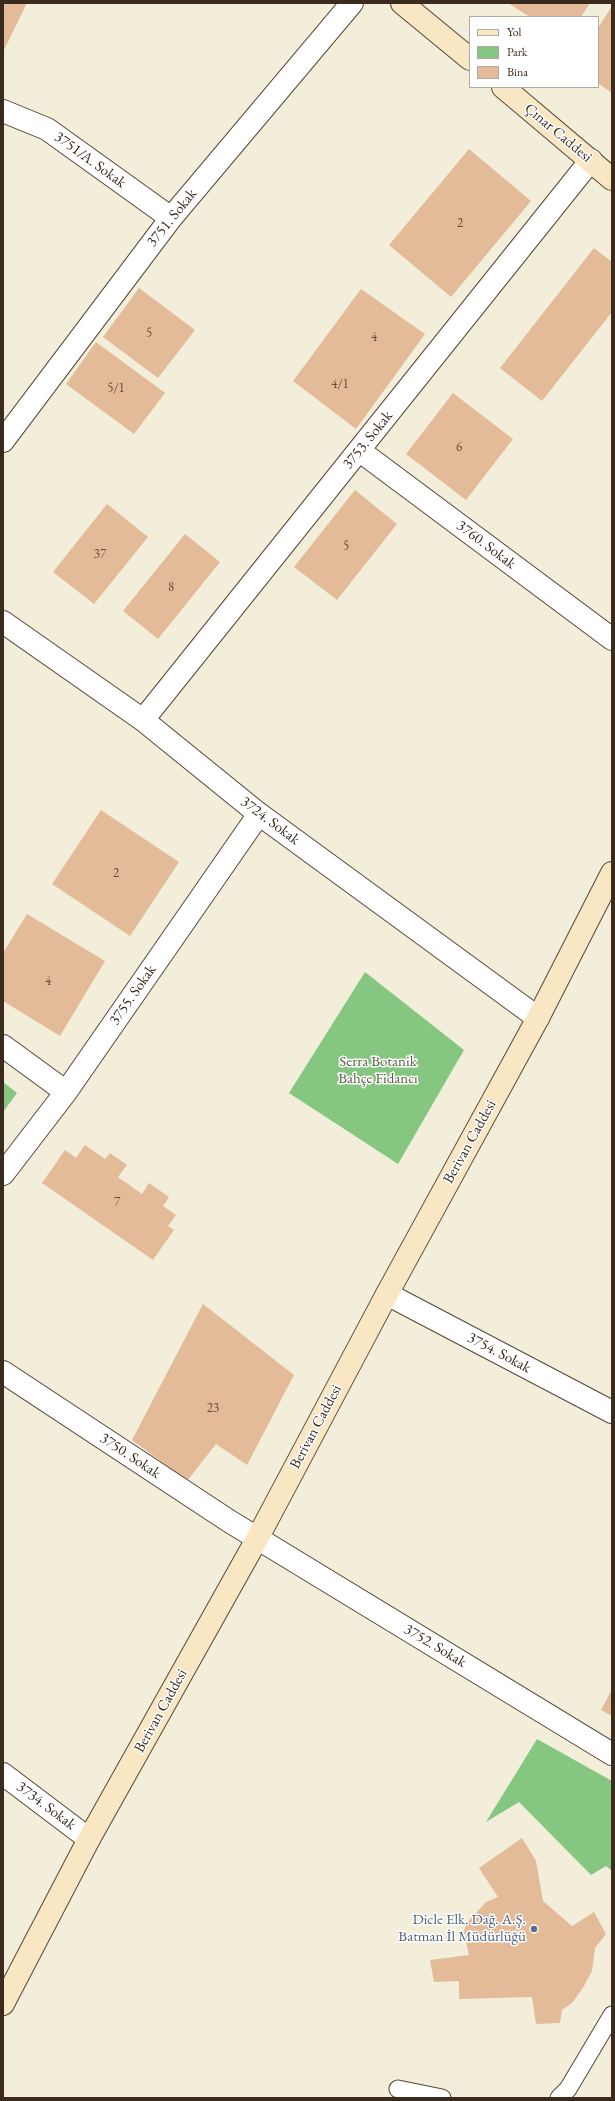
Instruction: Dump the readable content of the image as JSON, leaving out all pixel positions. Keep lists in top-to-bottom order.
{
  "streets": {
    "street": [
      "Çınar Caddesi",
      "3751/A. Sokak",
      "3751. Sokak",
      "3753. Sokak",
      "3760. Sokak",
      "3724. Sokak",
      "3755. Sokak",
      "Berivan Caddesi",
      "3754. Sokak",
      "3750. Sokak",
      "3752. Sokak",
      "3734. Sokak"
    ]
  },
  "crossings": [
    ["Çınar Caddesi", "3753. Sokak"],
    ["3751/A. Sokak", "3751. Sokak"],
    ["3753. Sokak", "3760. Sokak"],
    ["3753. Sokak", "3724. Sokak"],
    ["3724. Sokak", "3755. Sokak"],
    ["3724. Sokak", "Berivan Caddesi"],
    ["Berivan Caddesi", "3754. Sokak"],
    ["Berivan Caddesi", "3750. Sokak"],
    ["Berivan Caddesi", "3752. Sokak"],
    ["Berivan Caddesi", "3734. Sokak"],
    ["3750. Sokak", "3752. Sokak"]
  ],
  "parks": ["Serra Botanik Bahçe Fidancı"],
  "places": ["Dicle Elk. Dağ. A.Ş. Batman İl Müdürlüğü"],
  "house_numbers": [
    "2",
    "5",
    "4",
    "4/1",
    "5/1",
    "6",
    "5",
    "37",
    "8",
    "2",
    "4",
    "7",
    "23"
  ],
  "legend": ["Yol", "Park", "Bina"]
}
